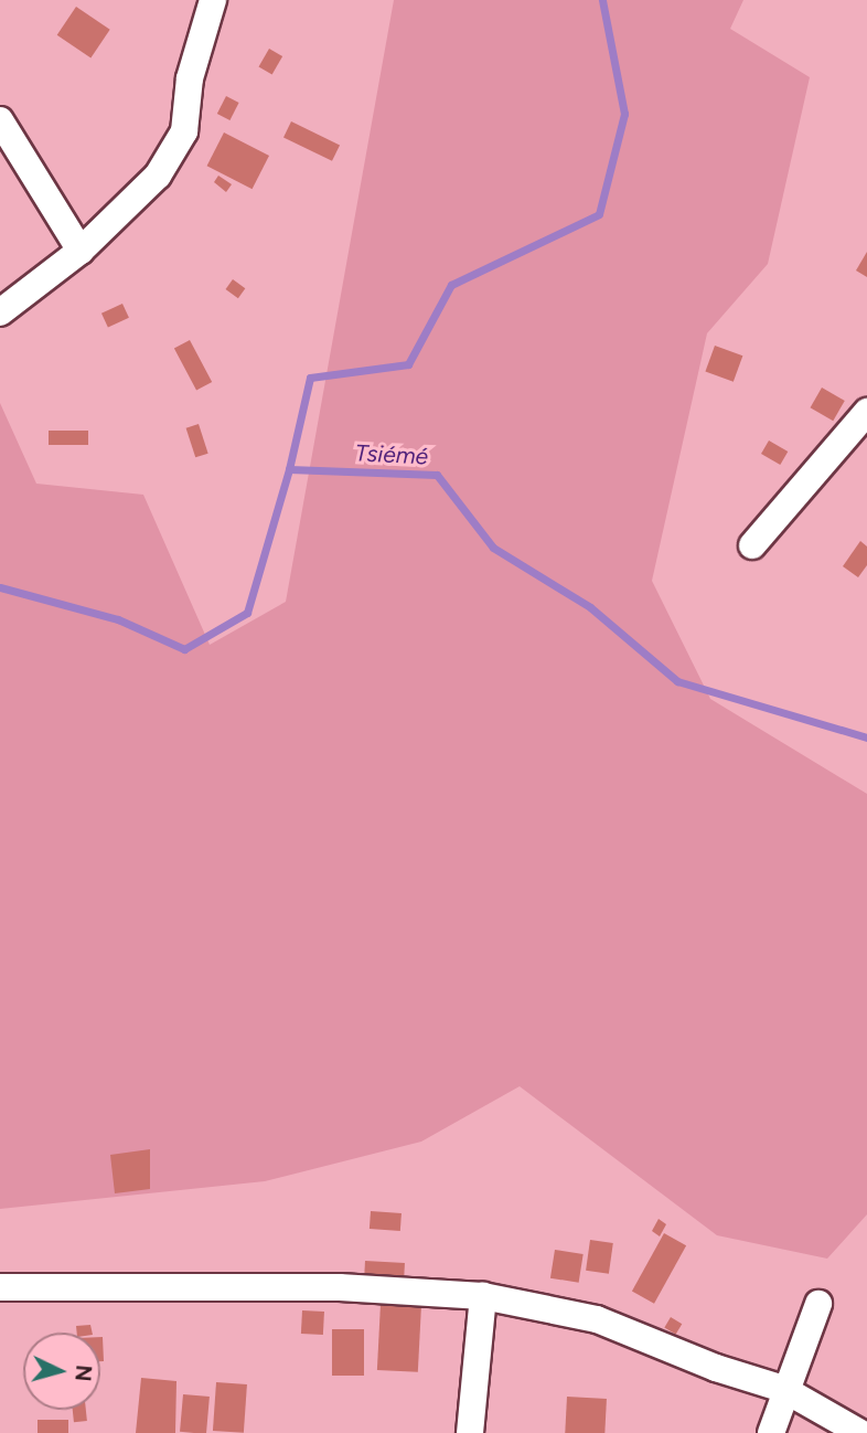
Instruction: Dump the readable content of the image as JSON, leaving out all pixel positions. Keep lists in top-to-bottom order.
{
  "water": ["Tsiémé"],
  "north": "right"
}
